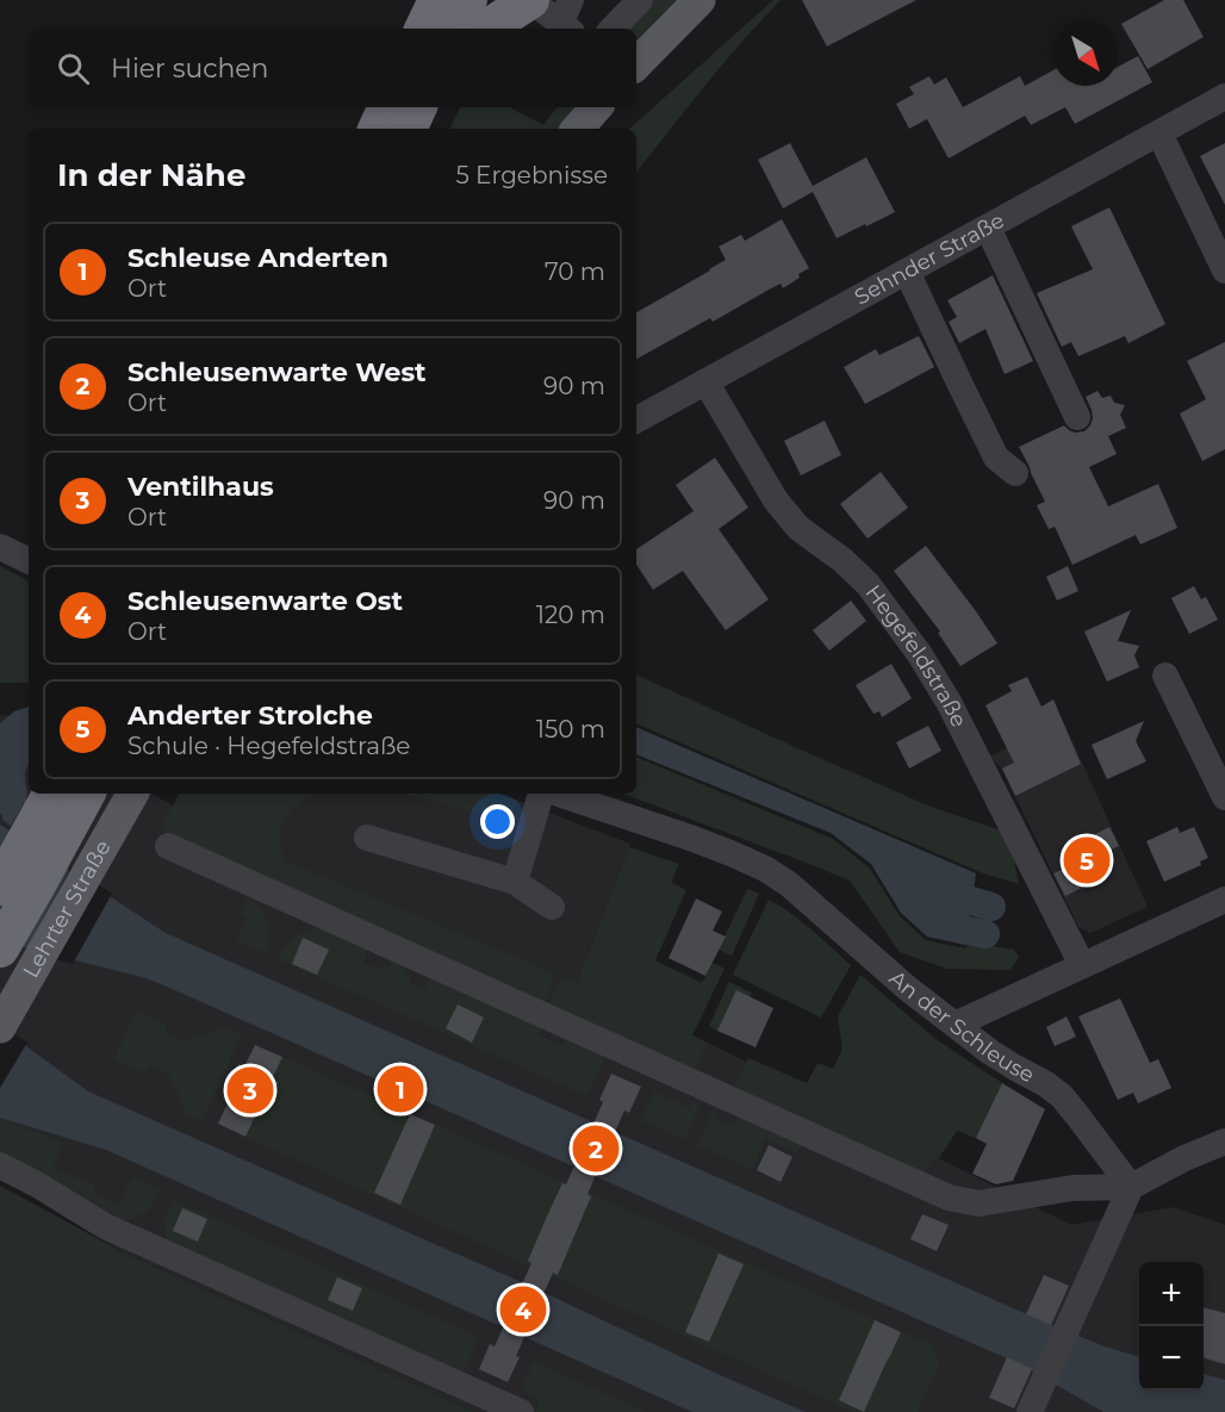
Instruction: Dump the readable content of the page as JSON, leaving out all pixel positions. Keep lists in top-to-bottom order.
{
  "streets": {
    "main road": ["Lehrter Straße"],
    "street": ["Sehnder Straße", "Hegefeldstraße", "An der Schleuse"]
  },
  "crossings": [
    ["Sehnder Straße", "Hegefeldstraße"]
  ],
  "north": "bottom right",
  "page": {
    "search": "Hier suchen",
    "heading": ["In der Nähe", "5 Ergebnisse"],
    "list": [
      {
        "mark": "1",
        "name": "Schleuse Anderten",
        "note": "Ort",
        "value": "70 m"
      },
      {
        "mark": "2",
        "name": "Schleusenwarte West",
        "note": "Ort",
        "value": "90 m"
      },
      {
        "mark": "3",
        "name": "Ventilhaus",
        "note": "Ort",
        "value": "90 m"
      },
      {
        "mark": "4",
        "name": "Schleusenwarte Ost",
        "note": "Ort",
        "value": "120 m"
      },
      {
        "mark": "5",
        "name": "Anderter Strolche",
        "note": "Schule · Hegefeldstraße",
        "value": "150 m"
      }
    ],
    "pins": [
      "5",
      "1",
      "3",
      "2",
      "4"
    ],
    "map_buttons": ["+", "−"]
  }
}
